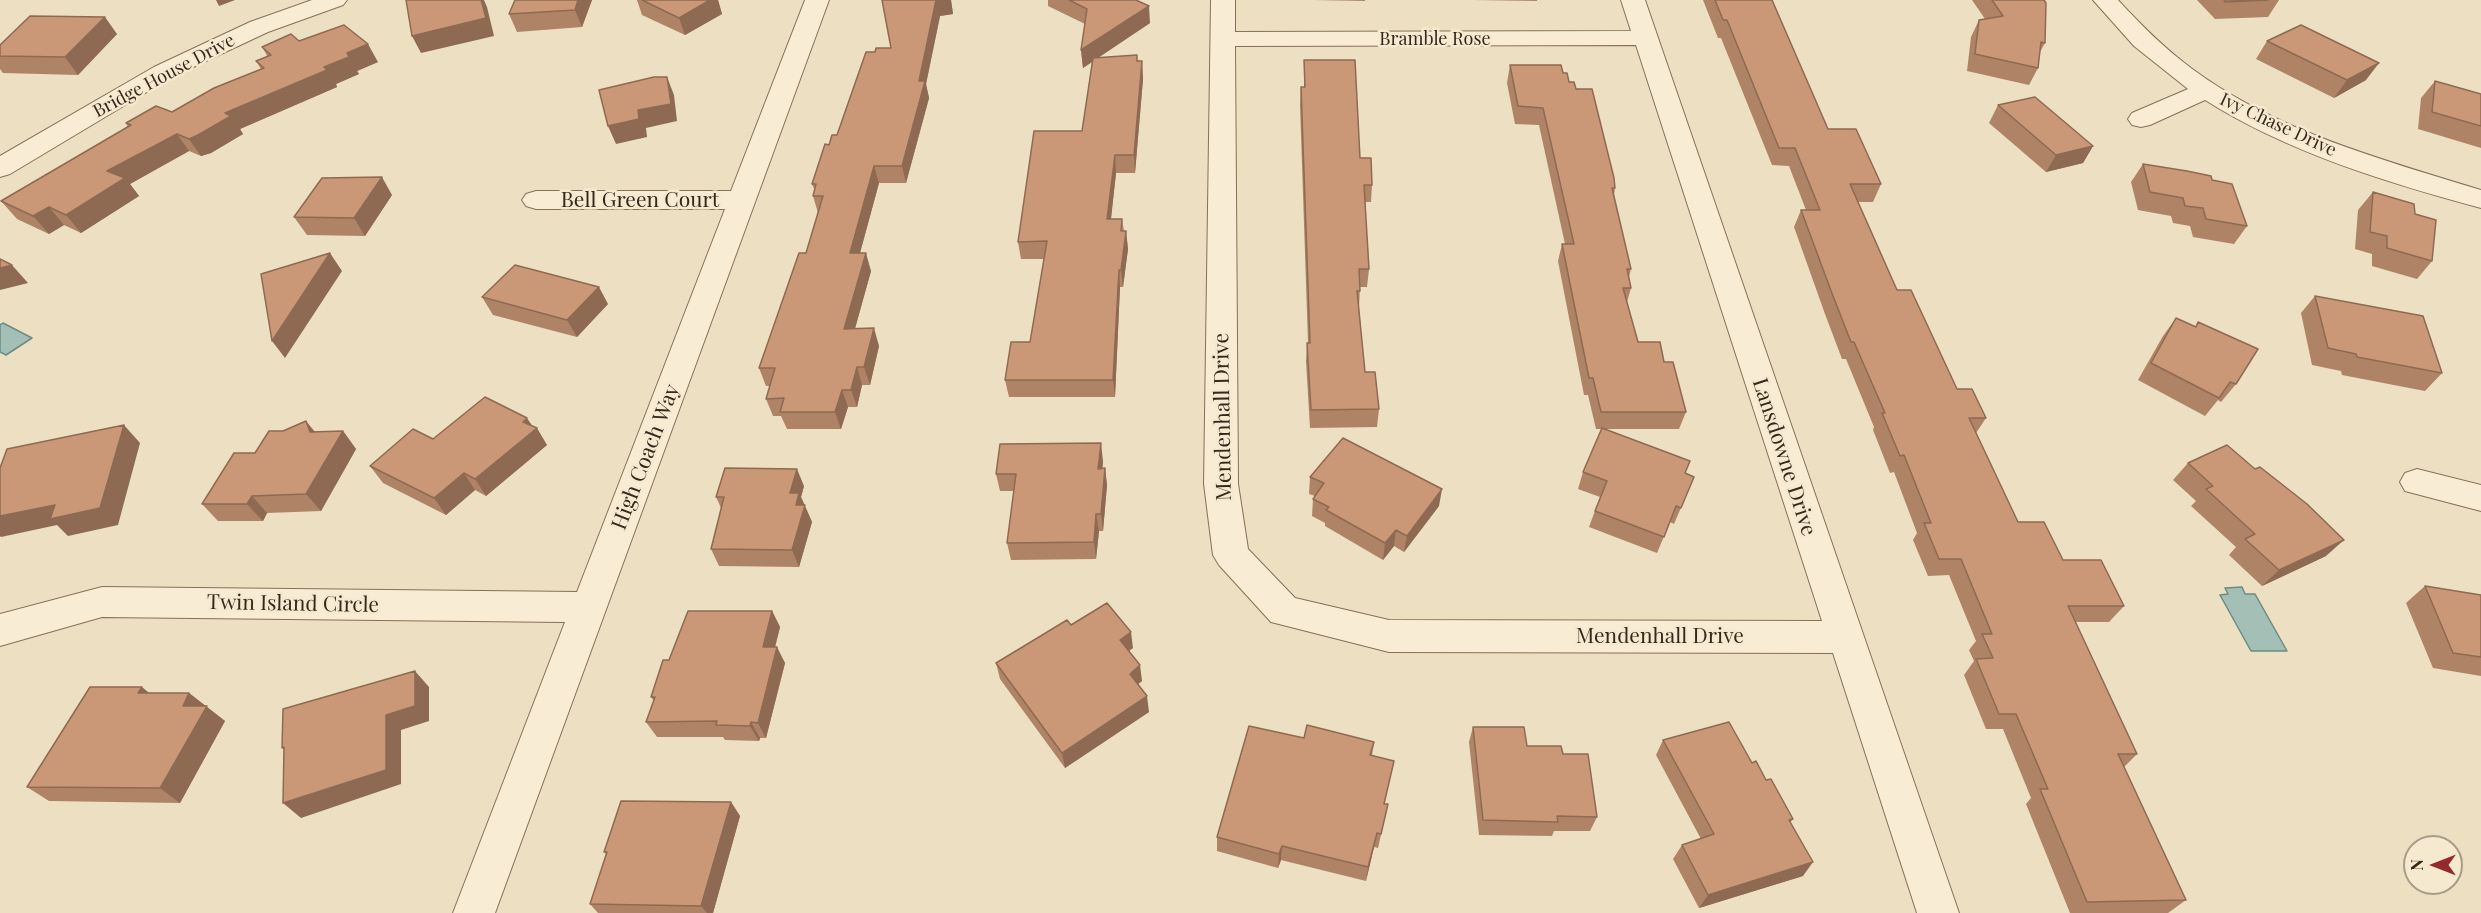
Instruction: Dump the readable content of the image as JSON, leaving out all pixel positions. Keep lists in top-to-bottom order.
{
  "streets": {
    "street": [
      "Bramble Rose",
      "Bridge House Drive",
      "Ivy Chase Drive",
      "Bell Green Court",
      "Mendenhall Drive",
      "High Coach Way",
      "Lansdowne Drive",
      "Twin Island Circle"
    ]
  },
  "crossings": [
    ["Bramble Rose", "Mendenhall Drive"],
    ["Bramble Rose", "Lansdowne Drive"],
    ["Bell Green Court", "High Coach Way"],
    ["Mendenhall Drive", "Lansdowne Drive"],
    ["High Coach Way", "Twin Island Circle"]
  ],
  "north": "left"
}
